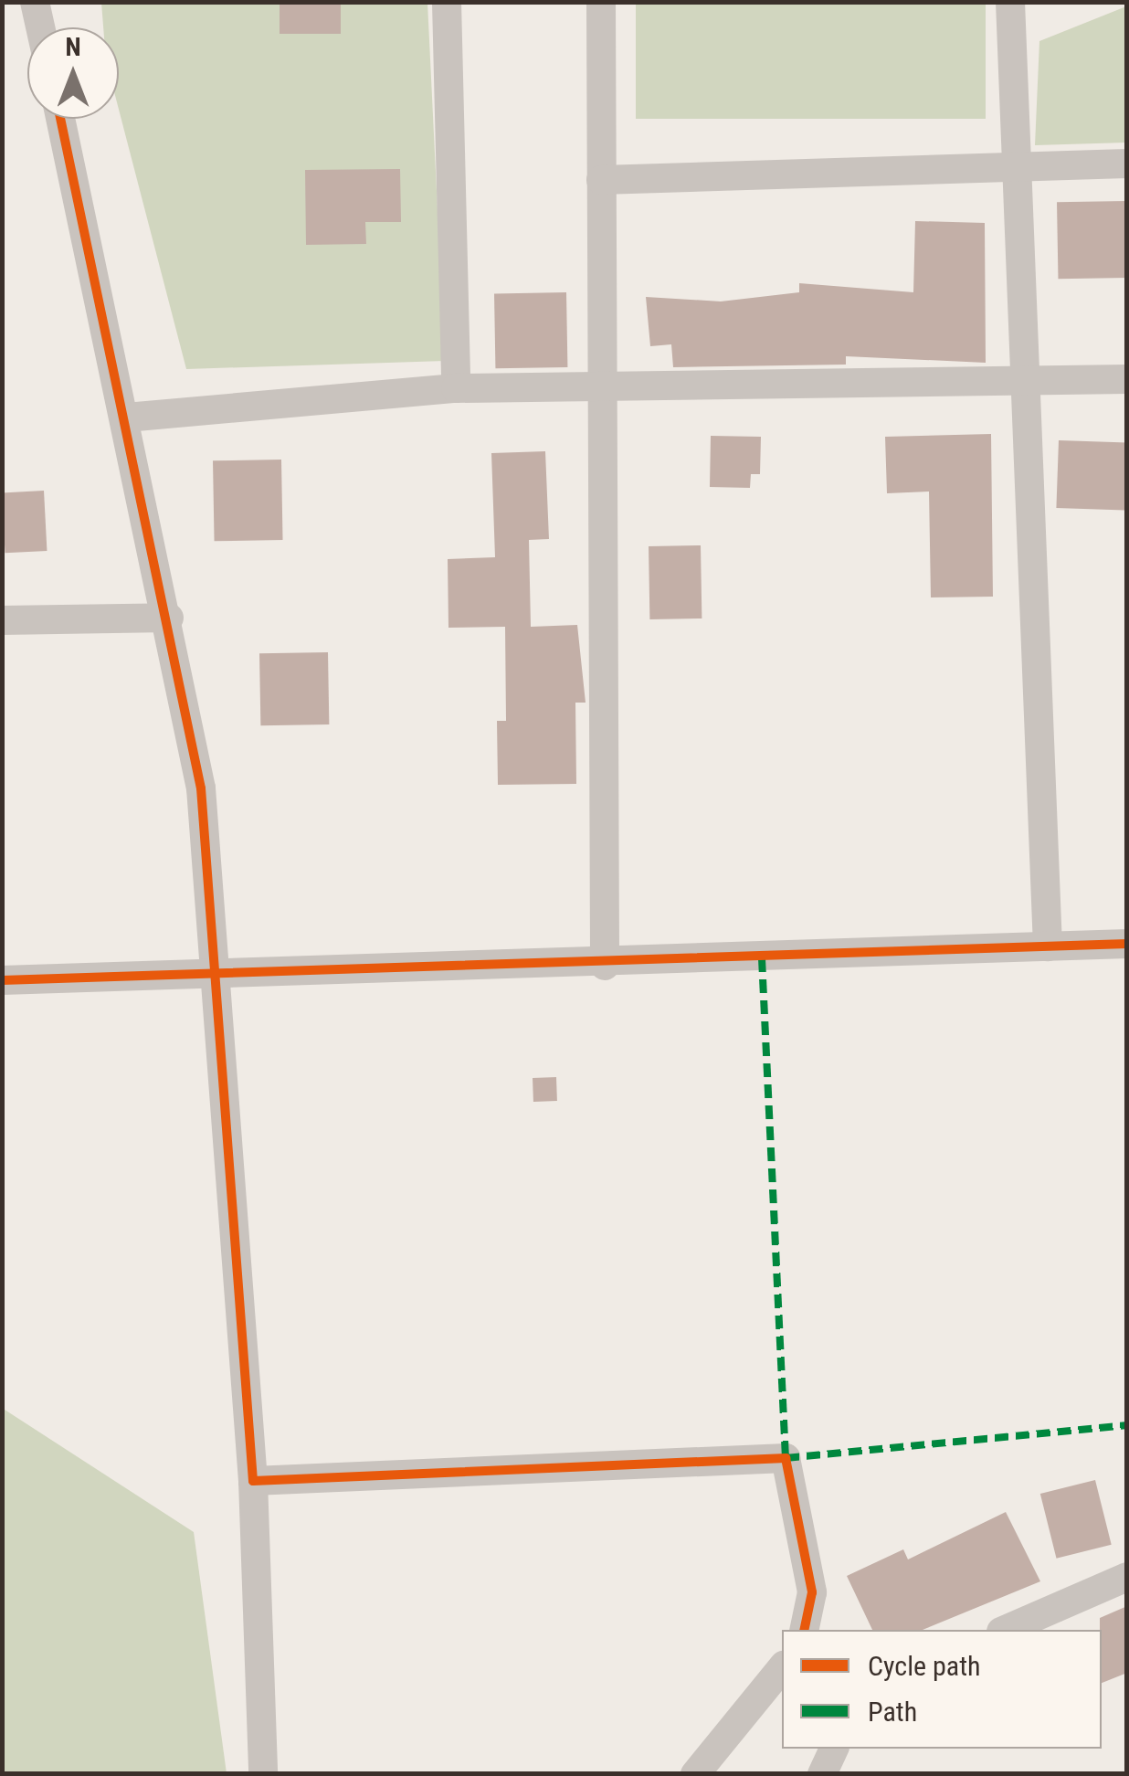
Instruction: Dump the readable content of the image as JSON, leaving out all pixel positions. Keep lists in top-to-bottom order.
{
  "legend": ["Cycle path", "Path"],
  "north": "top"
}
